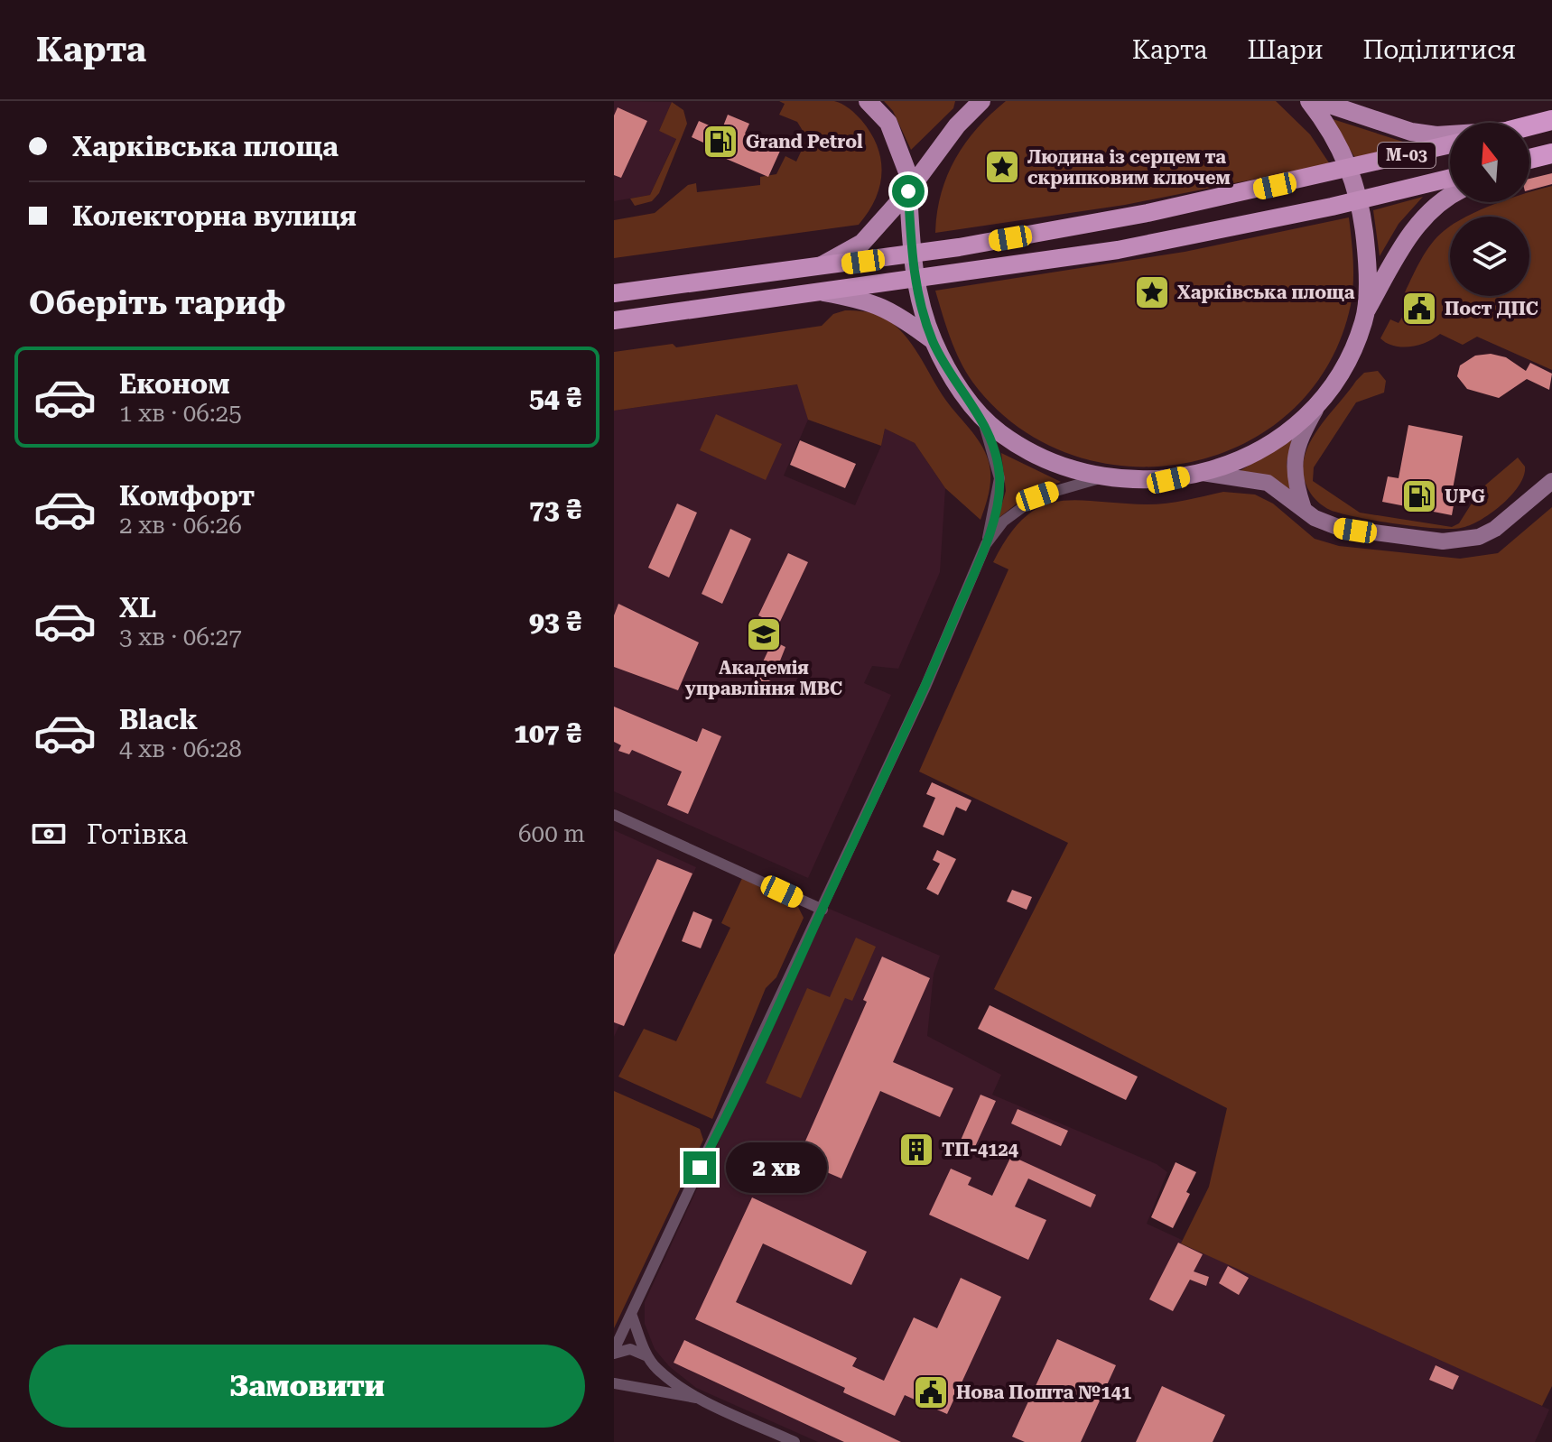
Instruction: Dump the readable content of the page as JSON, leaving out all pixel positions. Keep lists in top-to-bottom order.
{
  "streets": {
    "highway": ["М-03"]
  },
  "places": {
    "fuel station": ["Grand Petrol", "UPG"],
    "place": ["Людина із серцем та скрипковим ключем", "Харківська площа"],
    "public building": ["Пост ДПС", "Нова Пошта №141"],
    "school or university": ["Академія управління МВС"],
    "building": ["ТП-4124"]
  },
  "north": "top",
  "page": {
    "header": "Карта",
    "nav": ["Карта", "Шари", "Поділитися"],
    "banner": ["Харківська площа", "Колекторна вулиця"],
    "heading": "Оберіть тариф",
    "list": [
      {
        "name": "Економ",
        "note": "1 хв · 06:25",
        "value": "54 ₴"
      },
      {
        "name": "Комфорт",
        "note": "2 хв · 06:26",
        "value": "73 ₴"
      },
      {
        "name": "XL",
        "note": "3 хв · 06:27",
        "value": "93 ₴"
      },
      {
        "name": "Black",
        "note": "4 хв · 06:28",
        "value": "107 ₴"
      }
    ],
    "pay": ["Готівка", "600 m"],
    "bubble": "2 хв",
    "buttons": "Замовити"
  }
}
